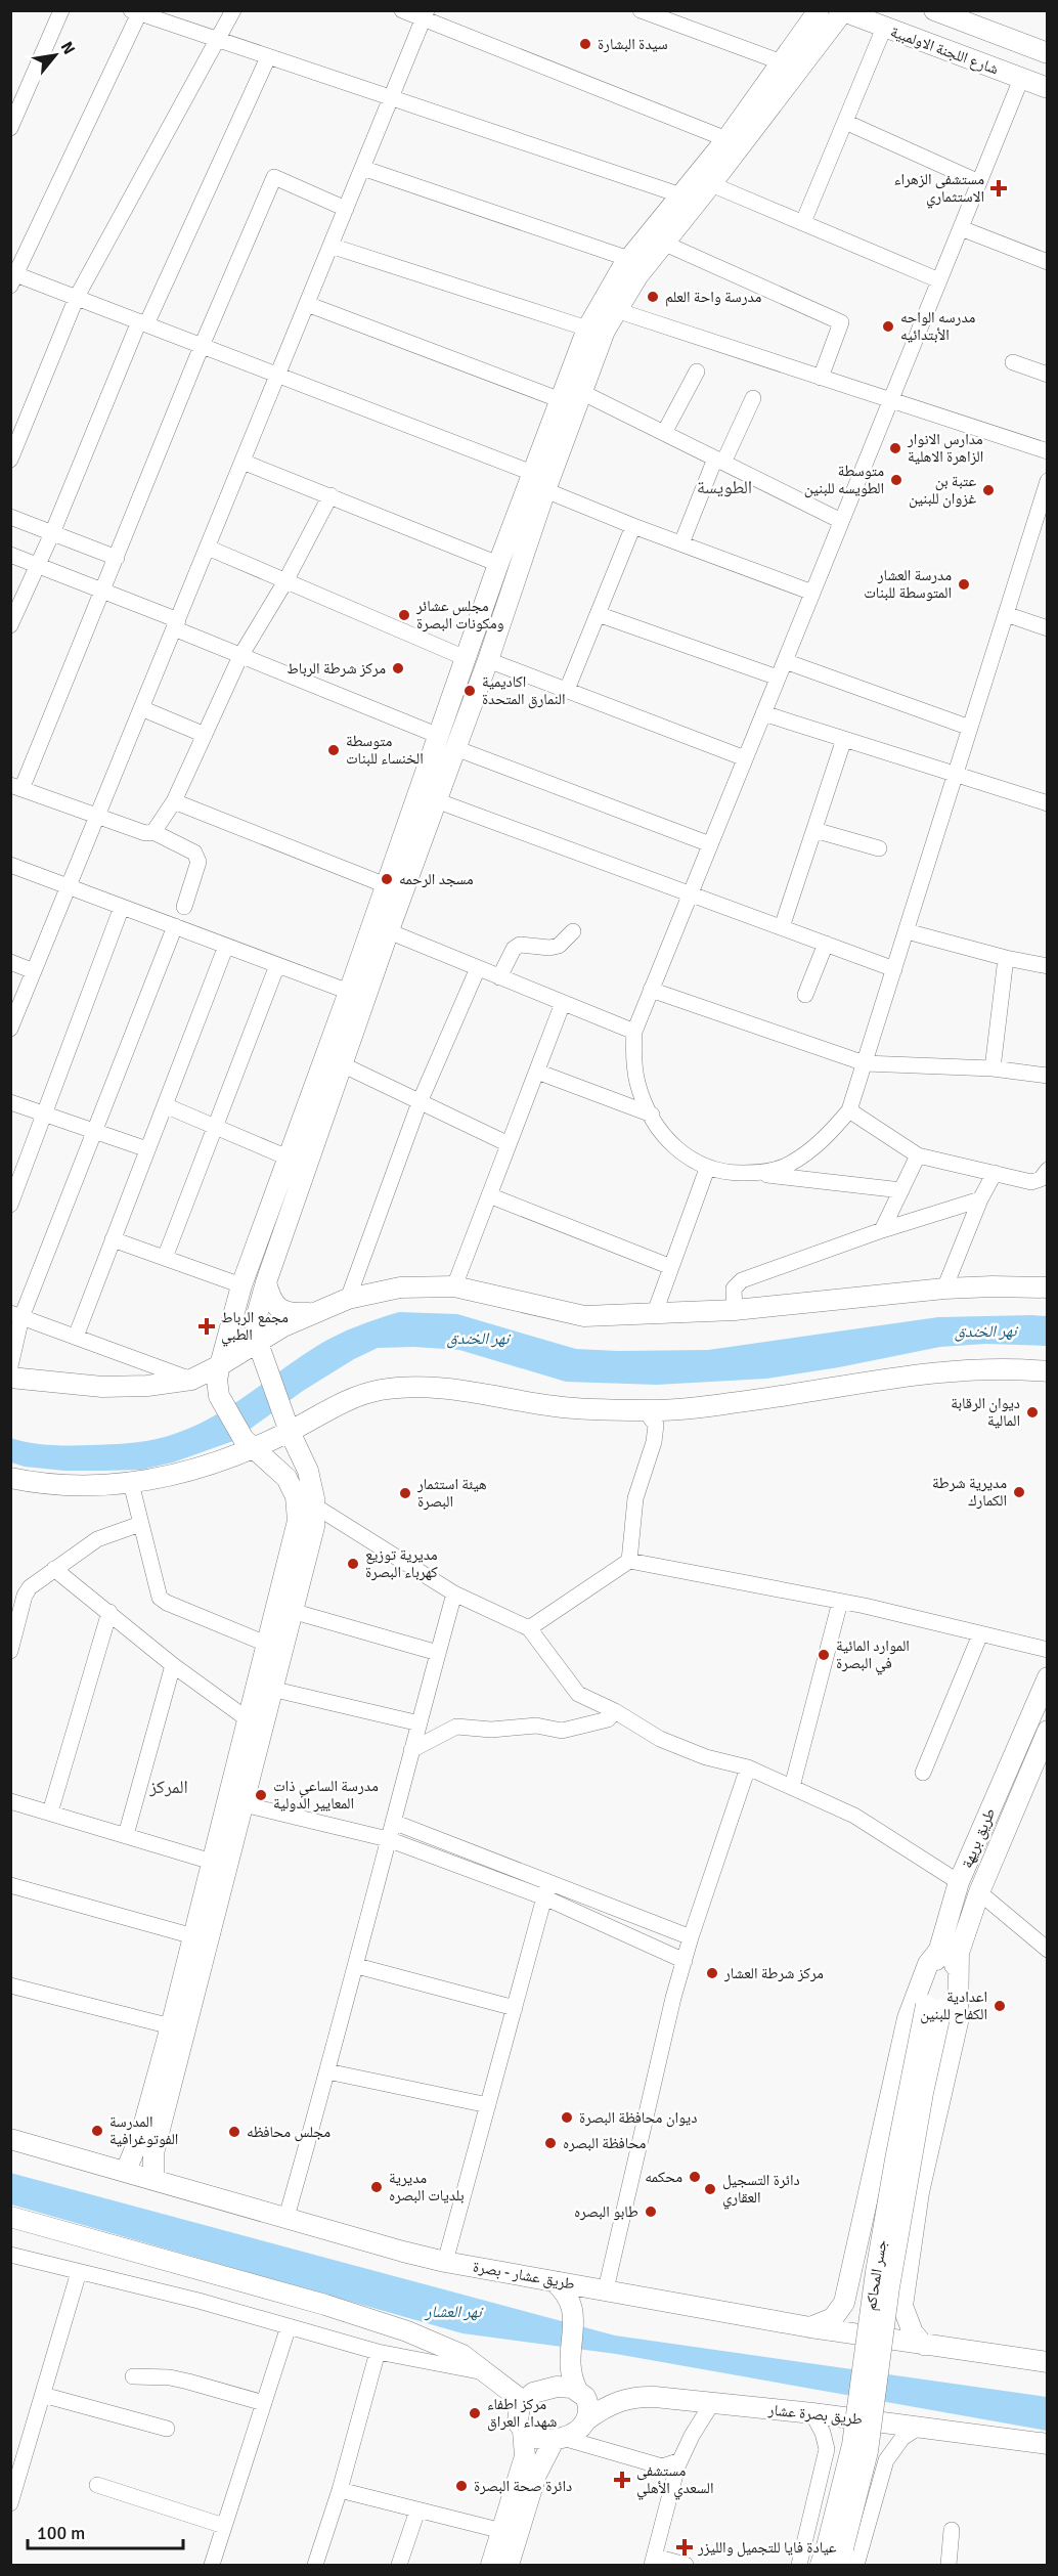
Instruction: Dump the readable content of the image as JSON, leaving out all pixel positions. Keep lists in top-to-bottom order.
{
  "streets": {
    "main road": [
      "شارع اللجنة الاولمبية",
      "طريق بريهة",
      "طريق عشار - بصرة",
      "جسر المحاكم",
      "طريق بصرة عشار"
    ]
  },
  "crossings": [
    ["طريق بريهة", "جسر المحاكم"]
  ],
  "districts": ["الطويسة", "المركز"],
  "water": ["نهر الخندق", "نهر العشار"],
  "places": {
    "other": [
      "سيدة البشارة",
      "مدرسة واحة العلم",
      "مدرسه الواحه الأبتدائيه",
      "مدارس الانوار الزاهرة الاهلية",
      "متوسطة الطويسه للبنين",
      "عتبة بن غزوان للبنين",
      "مدرسة العشار المتوسطة للبنات",
      "مجلس عشائر ومكونات البصرة",
      "مركز شرطة الرباط",
      "اكاديمية النمارق المتحدة",
      "متوسطة الخنساء للبنات",
      "مسجد الرحمه",
      "ديوان الرقابة المالية",
      "مديرية شرطة الكمارك",
      "هيئة استثمار البصرة",
      "مديرية توزيع كهرباء البصرة",
      "الموارد المائية في البصرة",
      "مدرسة الساعي ذات المعايير الدولية",
      "مركز شرطة العشار",
      "اعدادية الكفاح للبنين",
      "ديوان محافظة البصرة",
      "المدرسة الفوتوغرافية",
      "مجلس محافظه",
      "محافظة البصره",
      "محكمه",
      "مديرية بلديات البصره",
      "دائرة التسجيل العقاري",
      "طابو البصره",
      "مركز اطفاء شهداء العراق",
      "دائرة صحة البصرة"
    ],
    "health": [
      "مستشفى الزهراء الاستثماري",
      "مجمع الرباط الطبي",
      "مستشفى السعدي الأهلي",
      "عيادة فايا للتجميل والليزر"
    ]
  },
  "scale_bar": "100 m",
  "north": "top right"
}
